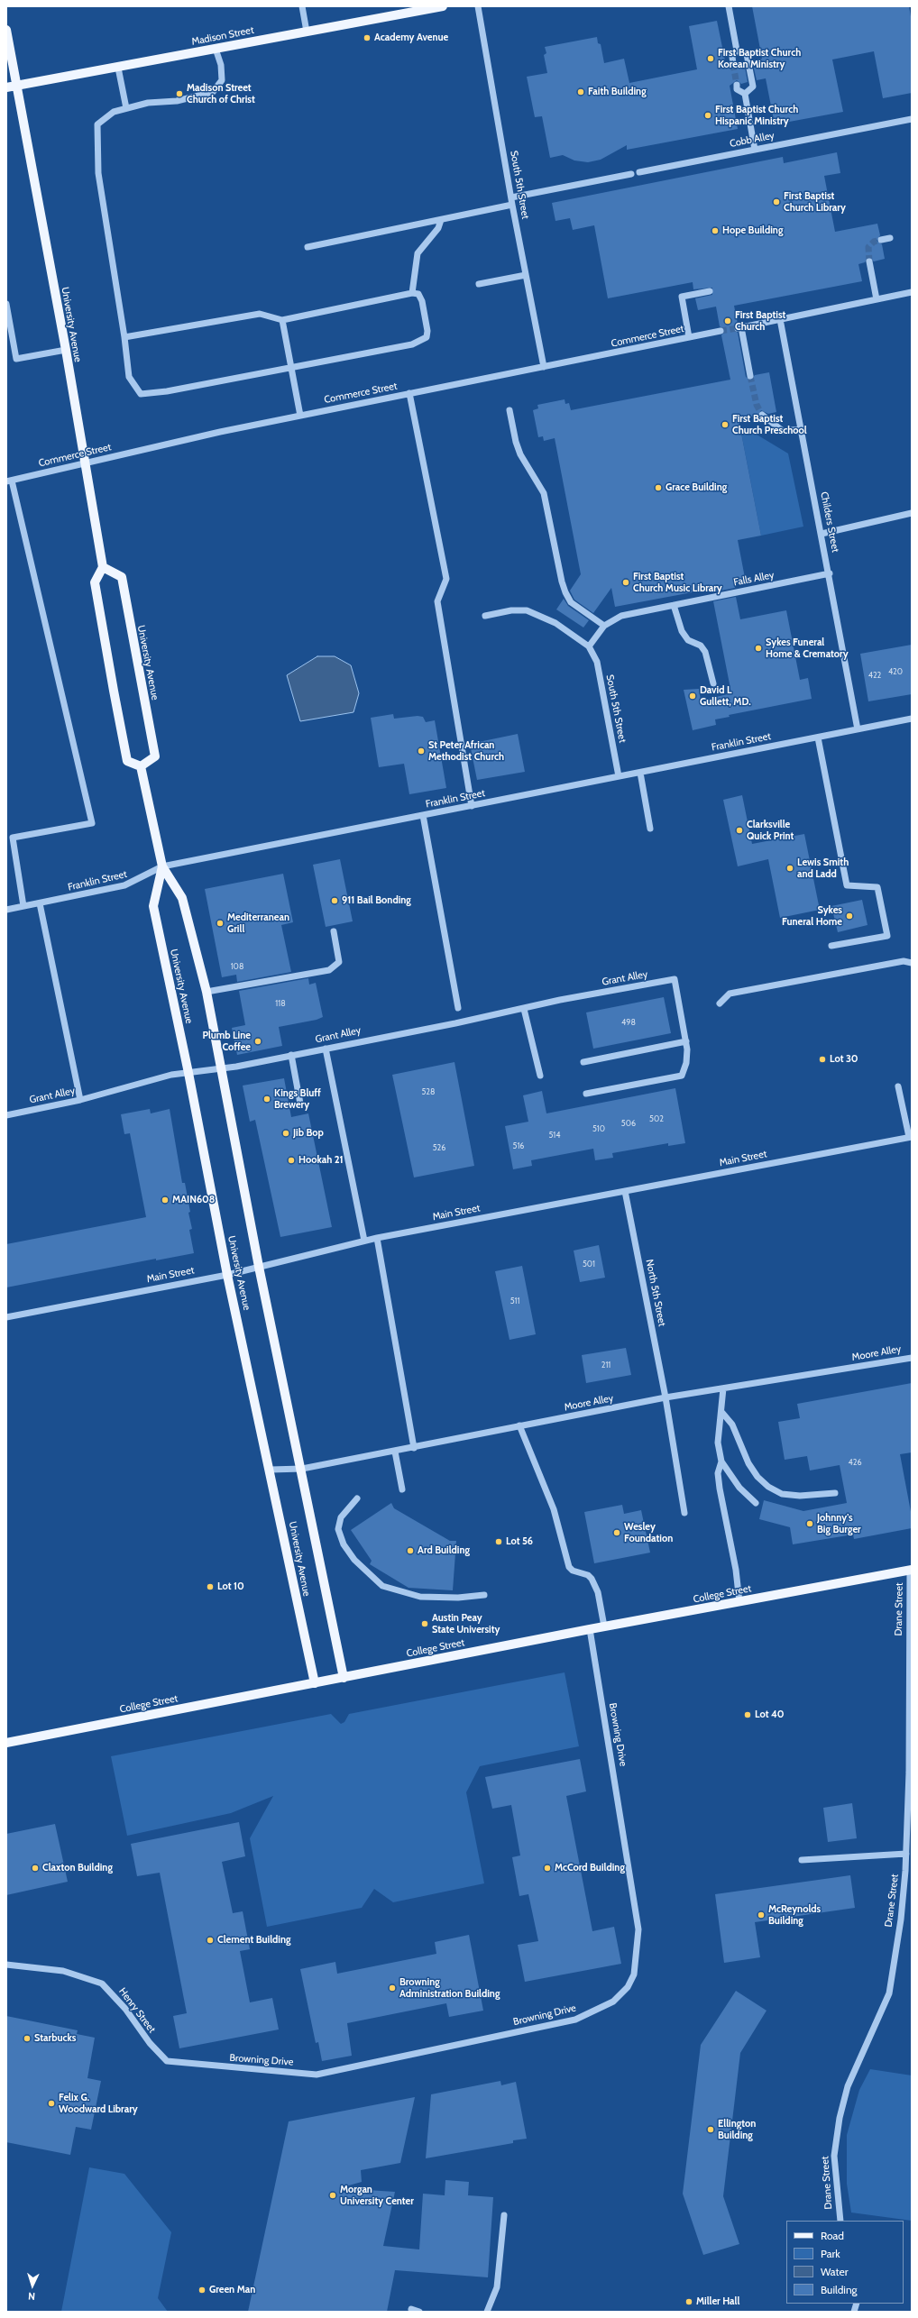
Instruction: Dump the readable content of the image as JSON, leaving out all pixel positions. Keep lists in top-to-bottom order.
{
  "streets": {
    "main road": ["Madison Street", "University Avenue", "College Street"],
    "street": [
      "Cobb Alley",
      "South 5th Street",
      "Commerce Street",
      "Childers Street",
      "Falls Alley",
      "Franklin Street",
      "Grant Alley",
      "Main Street",
      "North 5th Street",
      "Moore Alley",
      "Drane Street",
      "Browning Drive",
      "Henry Street"
    ]
  },
  "crossings": [
    ["Madison Street", "University Avenue"],
    ["South 5th Street", "Commerce Street"],
    ["South 5th Street", "Falls Alley"],
    ["South 5th Street", "Franklin Street"],
    ["University Avenue", "Commerce Street"],
    ["University Avenue", "Franklin Street"],
    ["University Avenue", "Grant Alley"],
    ["University Avenue", "Main Street"],
    ["University Avenue", "Moore Alley"],
    ["University Avenue", "College Street"],
    ["Childers Street", "Falls Alley"],
    ["Childers Street", "Franklin Street"],
    ["Main Street", "North 5th Street"],
    ["North 5th Street", "Moore Alley"],
    ["College Street", "Drane Street"],
    ["College Street", "Browning Drive"],
    ["Browning Drive", "Henry Street"]
  ],
  "places": [
    "Academy Avenue",
    "First Baptist Church Korean Ministry",
    "Faith Building",
    "Madison Street Church of Christ",
    "First Baptist Church Hispanic Ministry",
    "First Baptist Church Library",
    "Hope Building",
    "First Baptist Church",
    "First Baptist Church Preschool",
    "Grace Building",
    "First Baptist Church Music Library",
    "Sykes Funeral Home & Crematory",
    "David L Gullett, MD.",
    "St Peter African Methodist Church",
    "Clarksville Quick Print",
    "Lewis Smith and Ladd",
    "911 Bail Bonding",
    "Sykes Funeral Home",
    "Mediterranean Grill",
    "Plumb Line Coffee",
    "Lot 30",
    "Kings Bluff Brewery",
    "Jib Bop",
    "Hookah 21",
    "MAIN608",
    "Johnny's Big Burger",
    "Wesley Foundation",
    "Lot 56",
    "Ard Building",
    "Lot 10",
    "Austin Peay State University",
    "Lot 40",
    "Claxton Building",
    "McCord Building",
    "McReynolds Building",
    "Clement Building",
    "Browning Administration Building",
    "Starbucks",
    "Felix G. Woodward Library",
    "Ellington Building",
    "Morgan University Center",
    "Green Man",
    "Miller Hall"
  ],
  "house_numbers": [
    "420",
    "422",
    "108",
    "118",
    "498",
    "528",
    "502",
    "506",
    "510",
    "514",
    "516",
    "526",
    "501",
    "511",
    "211",
    "426"
  ],
  "legend": [
    "Road",
    "Park",
    "Water",
    "Building"
  ],
  "north": "bottom"
}
